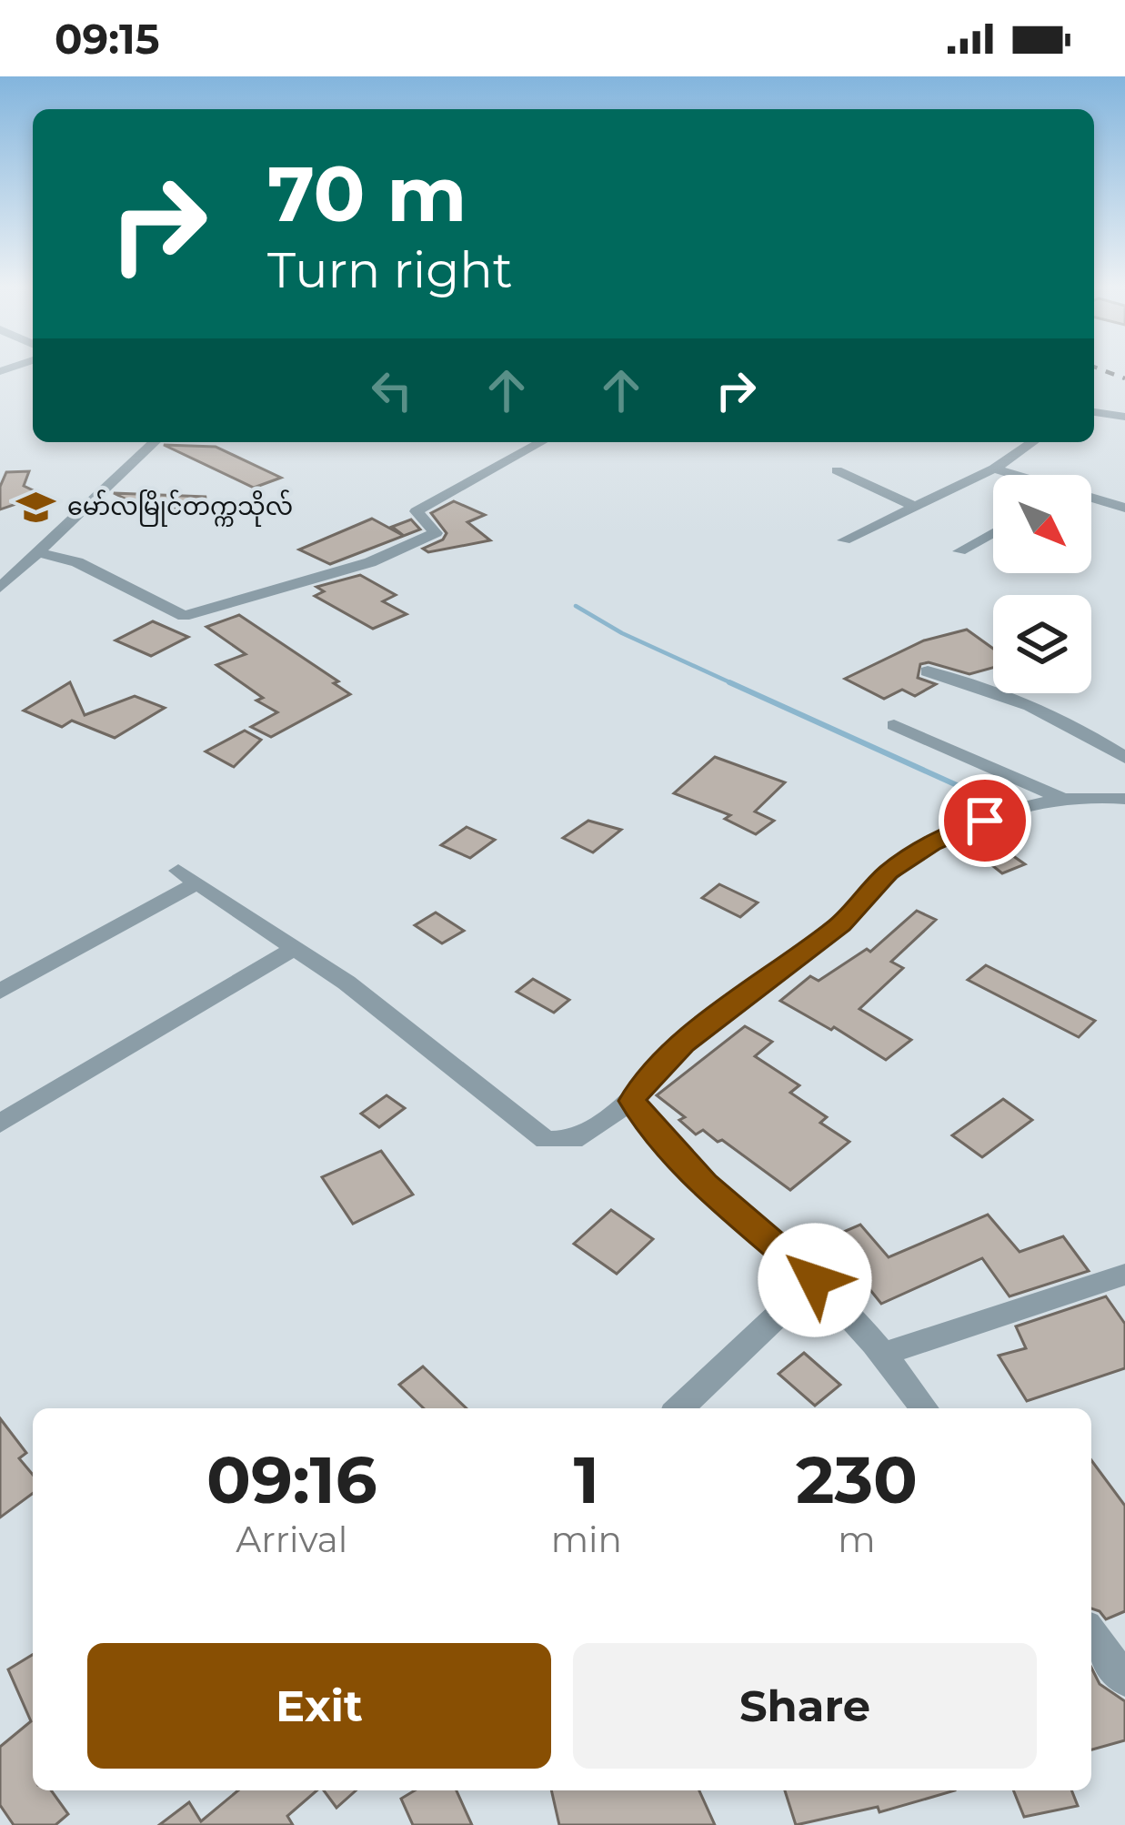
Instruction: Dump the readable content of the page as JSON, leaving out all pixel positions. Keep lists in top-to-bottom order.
{
  "places": {
    "school or university": ["မော်လမြိုင်တက္ကသိုလ်"]
  },
  "north": "bottom right",
  "page": {
    "status": "09:15",
    "turn": ["70 m", "Turn right"],
    "eta": [
      "09:16",
      "Arrival",
      "1",
      "min",
      "230",
      "m"
    ],
    "buttons": ["Exit", "Share"]
  }
}
